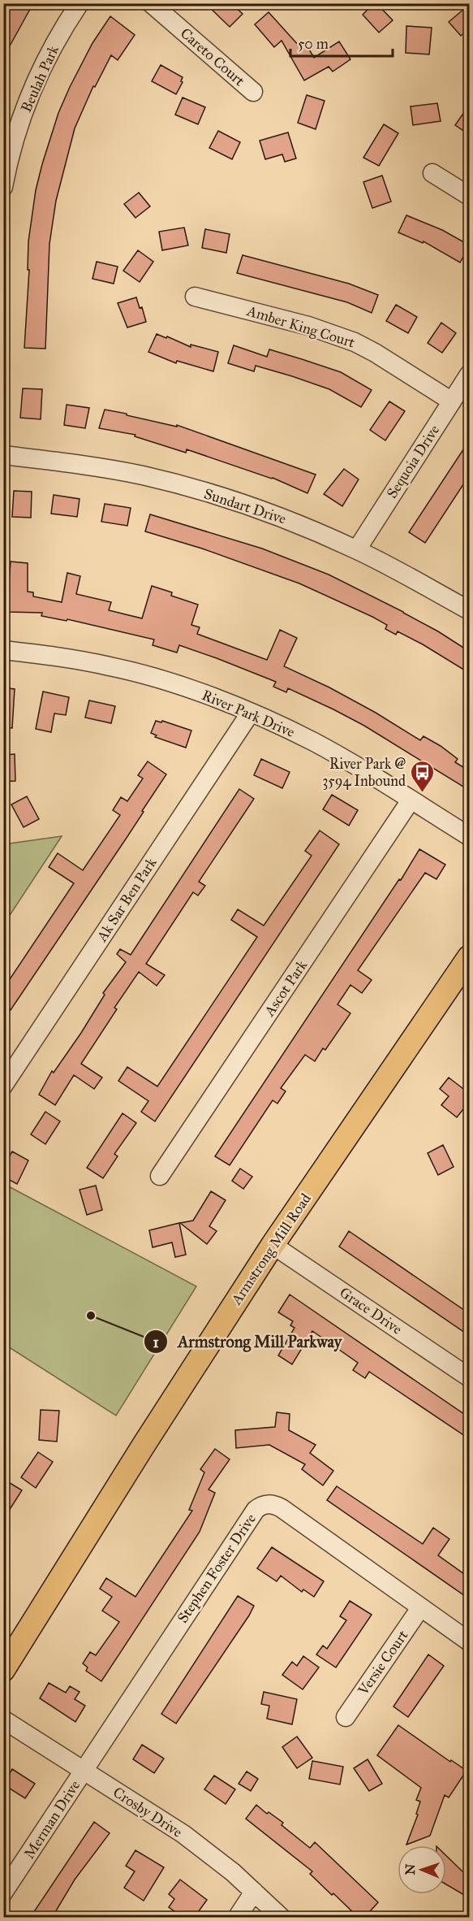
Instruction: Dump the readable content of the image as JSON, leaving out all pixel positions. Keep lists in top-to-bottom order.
{
  "streets": {
    "main road": ["Armstrong Mill Road"],
    "street": [
      "Careto Court",
      "Beulah Park",
      "Amber King Court",
      "Sequoia Drive",
      "Sundart Drive",
      "River Park Drive",
      "Ak Sar Ben Park",
      "Ascot Park",
      "Grace Drive",
      "Stephen Foster Drive",
      "Versie Court",
      "Crosby Drive",
      "Merman Drive"
    ]
  },
  "crossings": [
    ["Amber King Court", "Sequoia Drive"],
    ["Sequoia Drive", "Sundart Drive"],
    ["River Park Drive", "Ak Sar Ben Park"],
    ["River Park Drive", "Ascot Park"],
    ["Armstrong Mill Road", "Grace Drive"],
    ["Stephen Foster Drive", "Versie Court"],
    ["Stephen Foster Drive", "Crosby Drive"],
    ["Stephen Foster Drive", "Merman Drive"],
    ["Crosby Drive", "Merman Drive"]
  ],
  "places": {
    "bus stop": ["River Park @ 3594 Inbound"],
    "other": ["Armstrong Mill Parkway"]
  },
  "scale_bar": "50 m",
  "north": "left"
}
